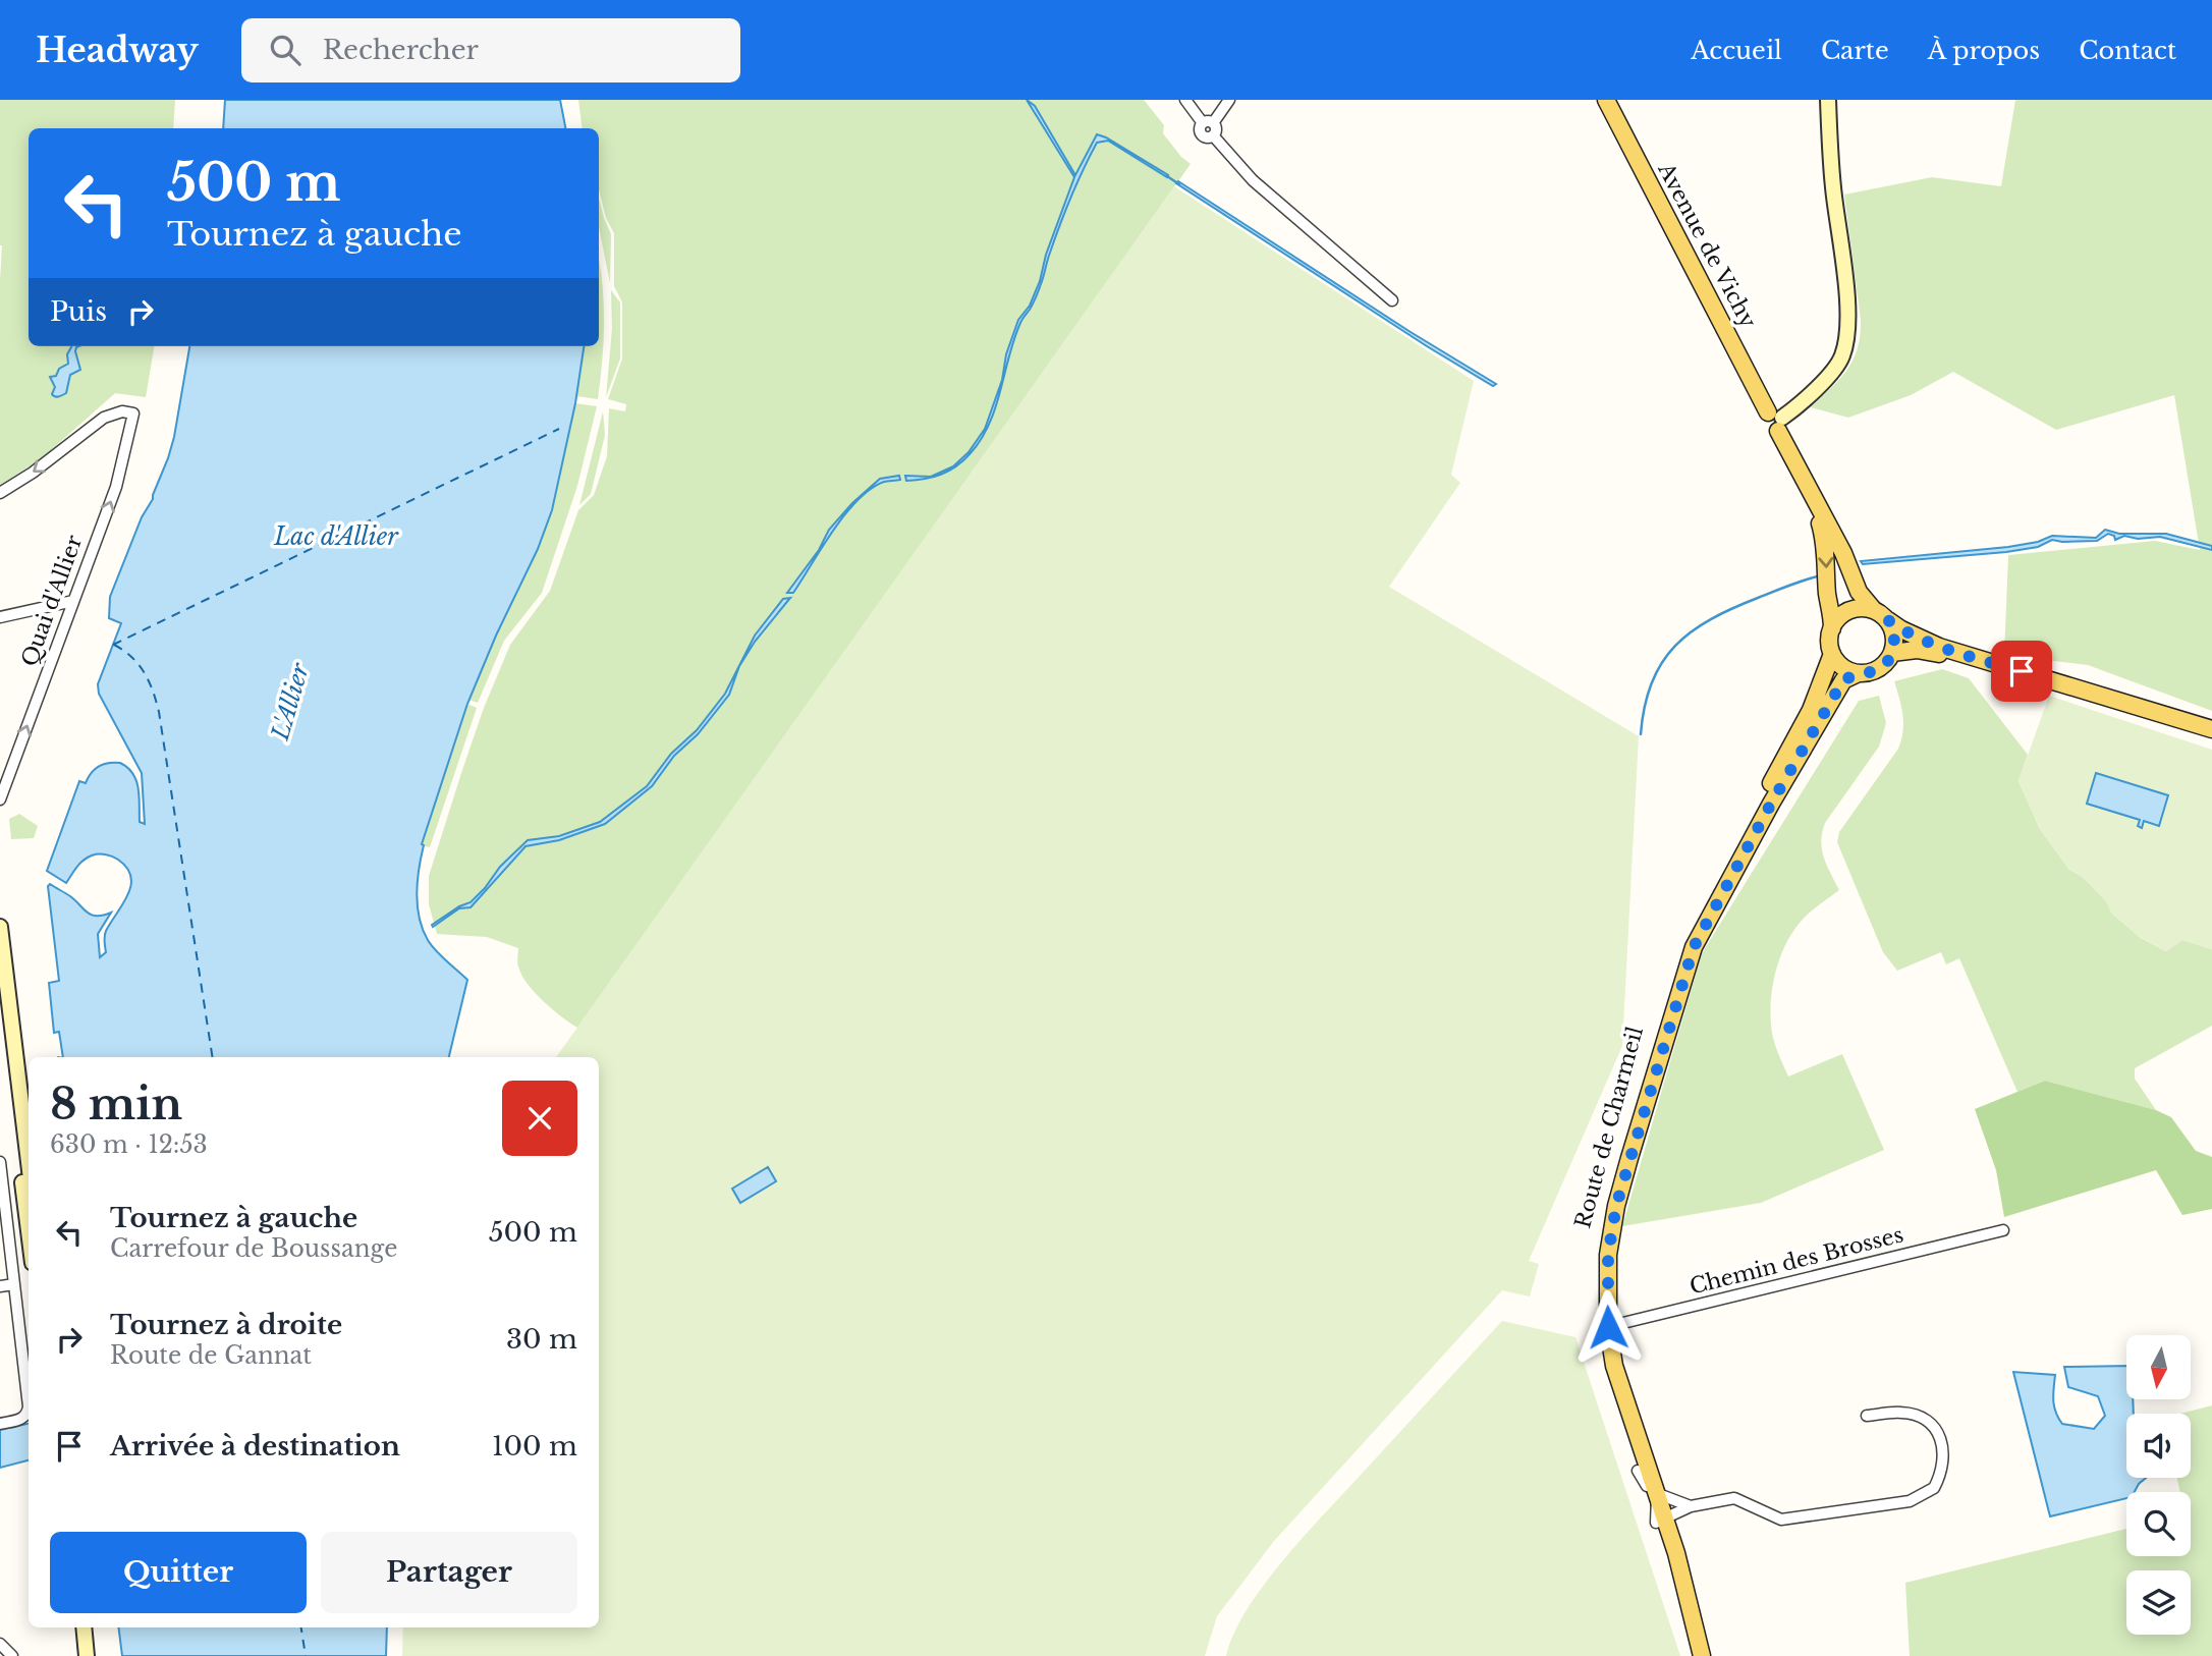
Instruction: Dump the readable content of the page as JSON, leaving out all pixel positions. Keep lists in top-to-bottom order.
{
  "streets": {
    "main road": ["Avenue de Vichy", "Route de Charmeil"],
    "street": ["Quai d'Allier", "Chemin des Brosses"]
  },
  "crossings": [
    ["Avenue de Vichy", "Route de Charmeil"],
    ["Route de Charmeil", "Chemin des Brosses"]
  ],
  "water": ["Lac d'Allier", "L'Allier"],
  "north": "bottom",
  "page": {
    "header": "Headway",
    "search": "Rechercher",
    "nav": [
      "Accueil",
      "Carte",
      "À propos",
      "Contact"
    ],
    "turn": ["500 m", "Tournez à gauche"],
    "then": "Puis",
    "heading": ["8 min", "630 m · 12:53"],
    "list": [
      {
        "name": "Tournez à gauche",
        "note": "Carrefour de Boussange",
        "value": "500 m"
      },
      {
        "name": "Tournez à droite",
        "note": "Route de Gannat",
        "value": "30 m"
      },
      {
        "name": "Arrivée à destination",
        "value": "100 m"
      }
    ],
    "buttons": ["Quitter", "Partager"]
  }
}
